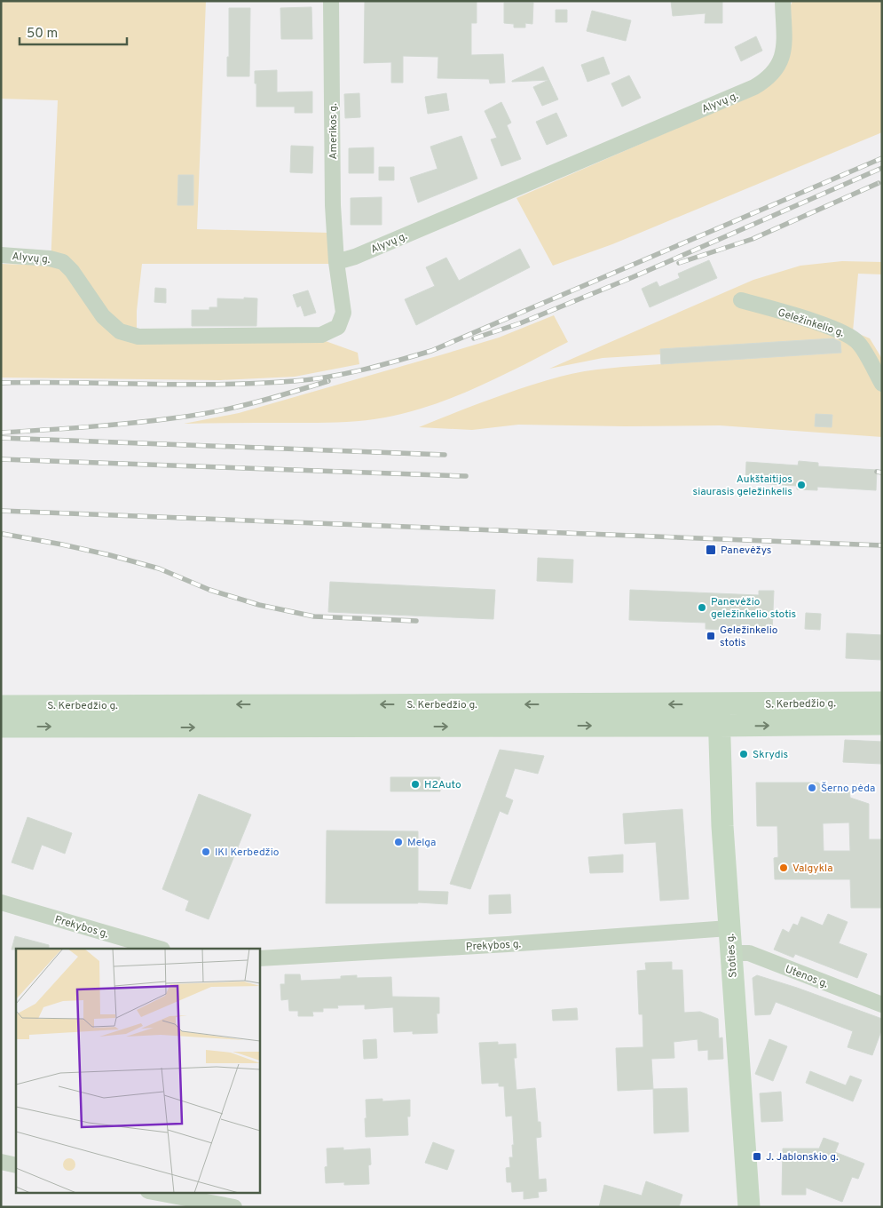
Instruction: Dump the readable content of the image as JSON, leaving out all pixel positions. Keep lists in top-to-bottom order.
{
  "streets": {
    "main road": ["S. Kerbedžio g.", "Stoties g."],
    "street": [
      "Alyvų g.",
      "Amerikos g.",
      "Geležinkelio g.",
      "Prekybos g.",
      "Utenos g."
    ]
  },
  "crossings": [
    ["Alyvų g.", "Amerikos g."],
    ["S. Kerbedžio g.", "Stoties g."],
    ["Prekybos g.", "Stoties g."],
    ["Stoties g.", "Utenos g."]
  ],
  "places": {
    "other": [
      "Aukštaitijos siaurasis geležinkelis",
      "Panevėžio geležinkelio stotis",
      "Skrydis",
      "H2Auto",
      "Šerno pėda",
      "Melga",
      "IKI Kerbedžio",
      "Valgykla"
    ],
    "transit": ["Panevėžys", "Geležinkelio stotis", "J. Jablonskio g."]
  },
  "scale_bar": "50 m"
}
